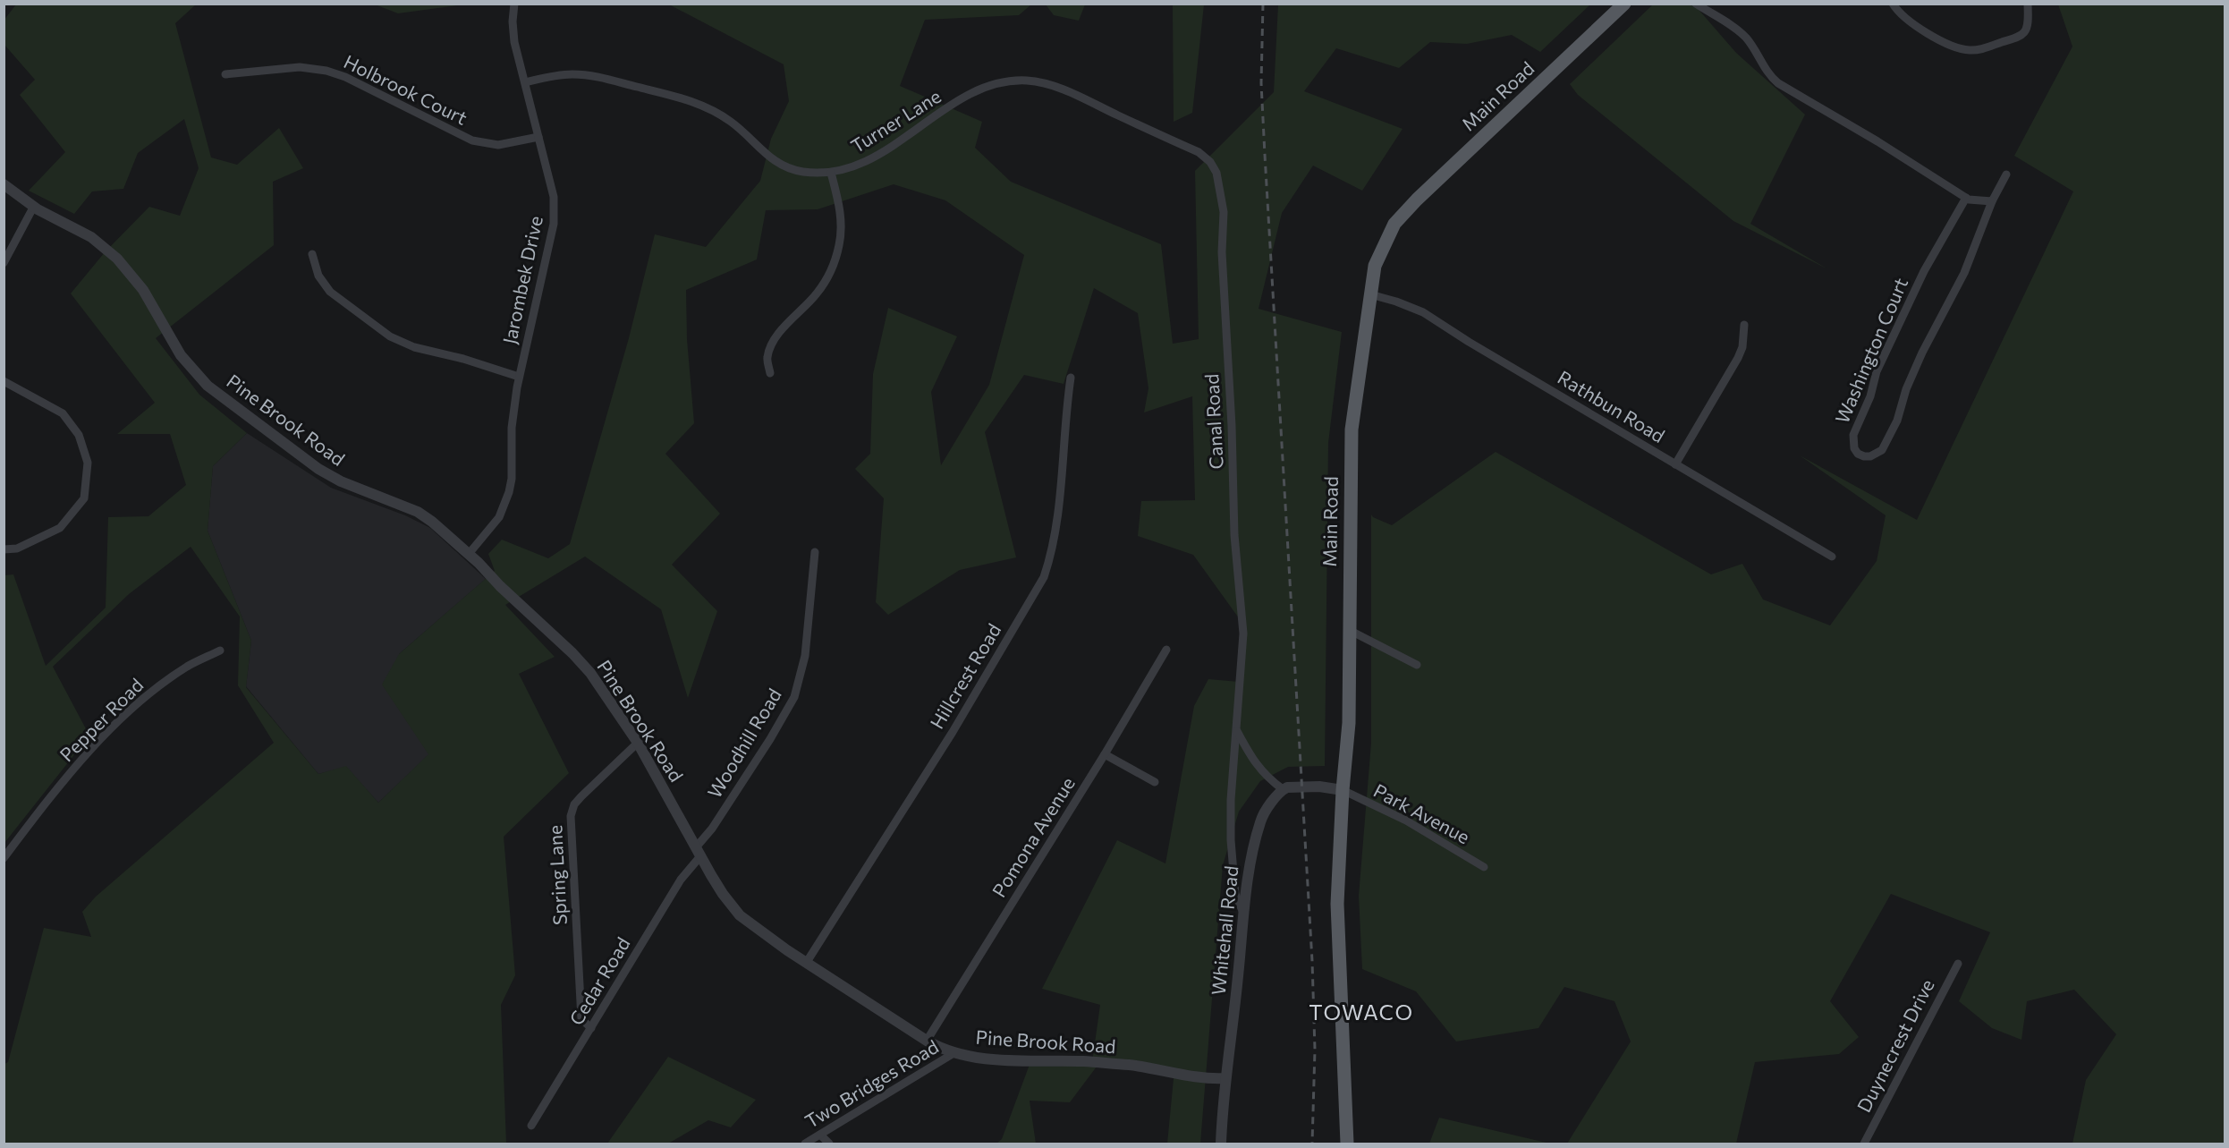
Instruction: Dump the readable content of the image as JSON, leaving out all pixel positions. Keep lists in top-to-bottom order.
{
  "streets": {
    "main road": ["Main Road"],
    "street": [
      "Holbrook Court",
      "Turner Lane",
      "Jarombek Drive",
      "Washington Court",
      "Rathbun Road",
      "Pine Brook Road",
      "Canal Road",
      "Hillcrest Road",
      "Pepper Road",
      "Woodhill Road",
      "Park Avenue",
      "Pomona Avenue",
      "Spring Lane",
      "Whitehall Road",
      "Cedar Road",
      "Duynecrest Drive",
      "Two Bridges Road"
    ]
  },
  "crossings": [
    ["Holbrook Court", "Jarombek Drive"],
    ["Main Road", "Rathbun Road"],
    ["Main Road", "Park Avenue"],
    ["Turner Lane", "Jarombek Drive"],
    ["Turner Lane", "Canal Road"],
    ["Jarombek Drive", "Pine Brook Road"],
    ["Pine Brook Road", "Hillcrest Road"],
    ["Pine Brook Road", "Woodhill Road"],
    ["Pine Brook Road", "Pomona Avenue"],
    ["Pine Brook Road", "Spring Lane"],
    ["Pine Brook Road", "Whitehall Road"],
    ["Pine Brook Road", "Cedar Road"],
    ["Pine Brook Road", "Two Bridges Road"],
    ["Canal Road", "Whitehall Road"],
    ["Woodhill Road", "Cedar Road"],
    ["Spring Lane", "Cedar Road"]
  ],
  "districts": ["TOWACO"]
}
